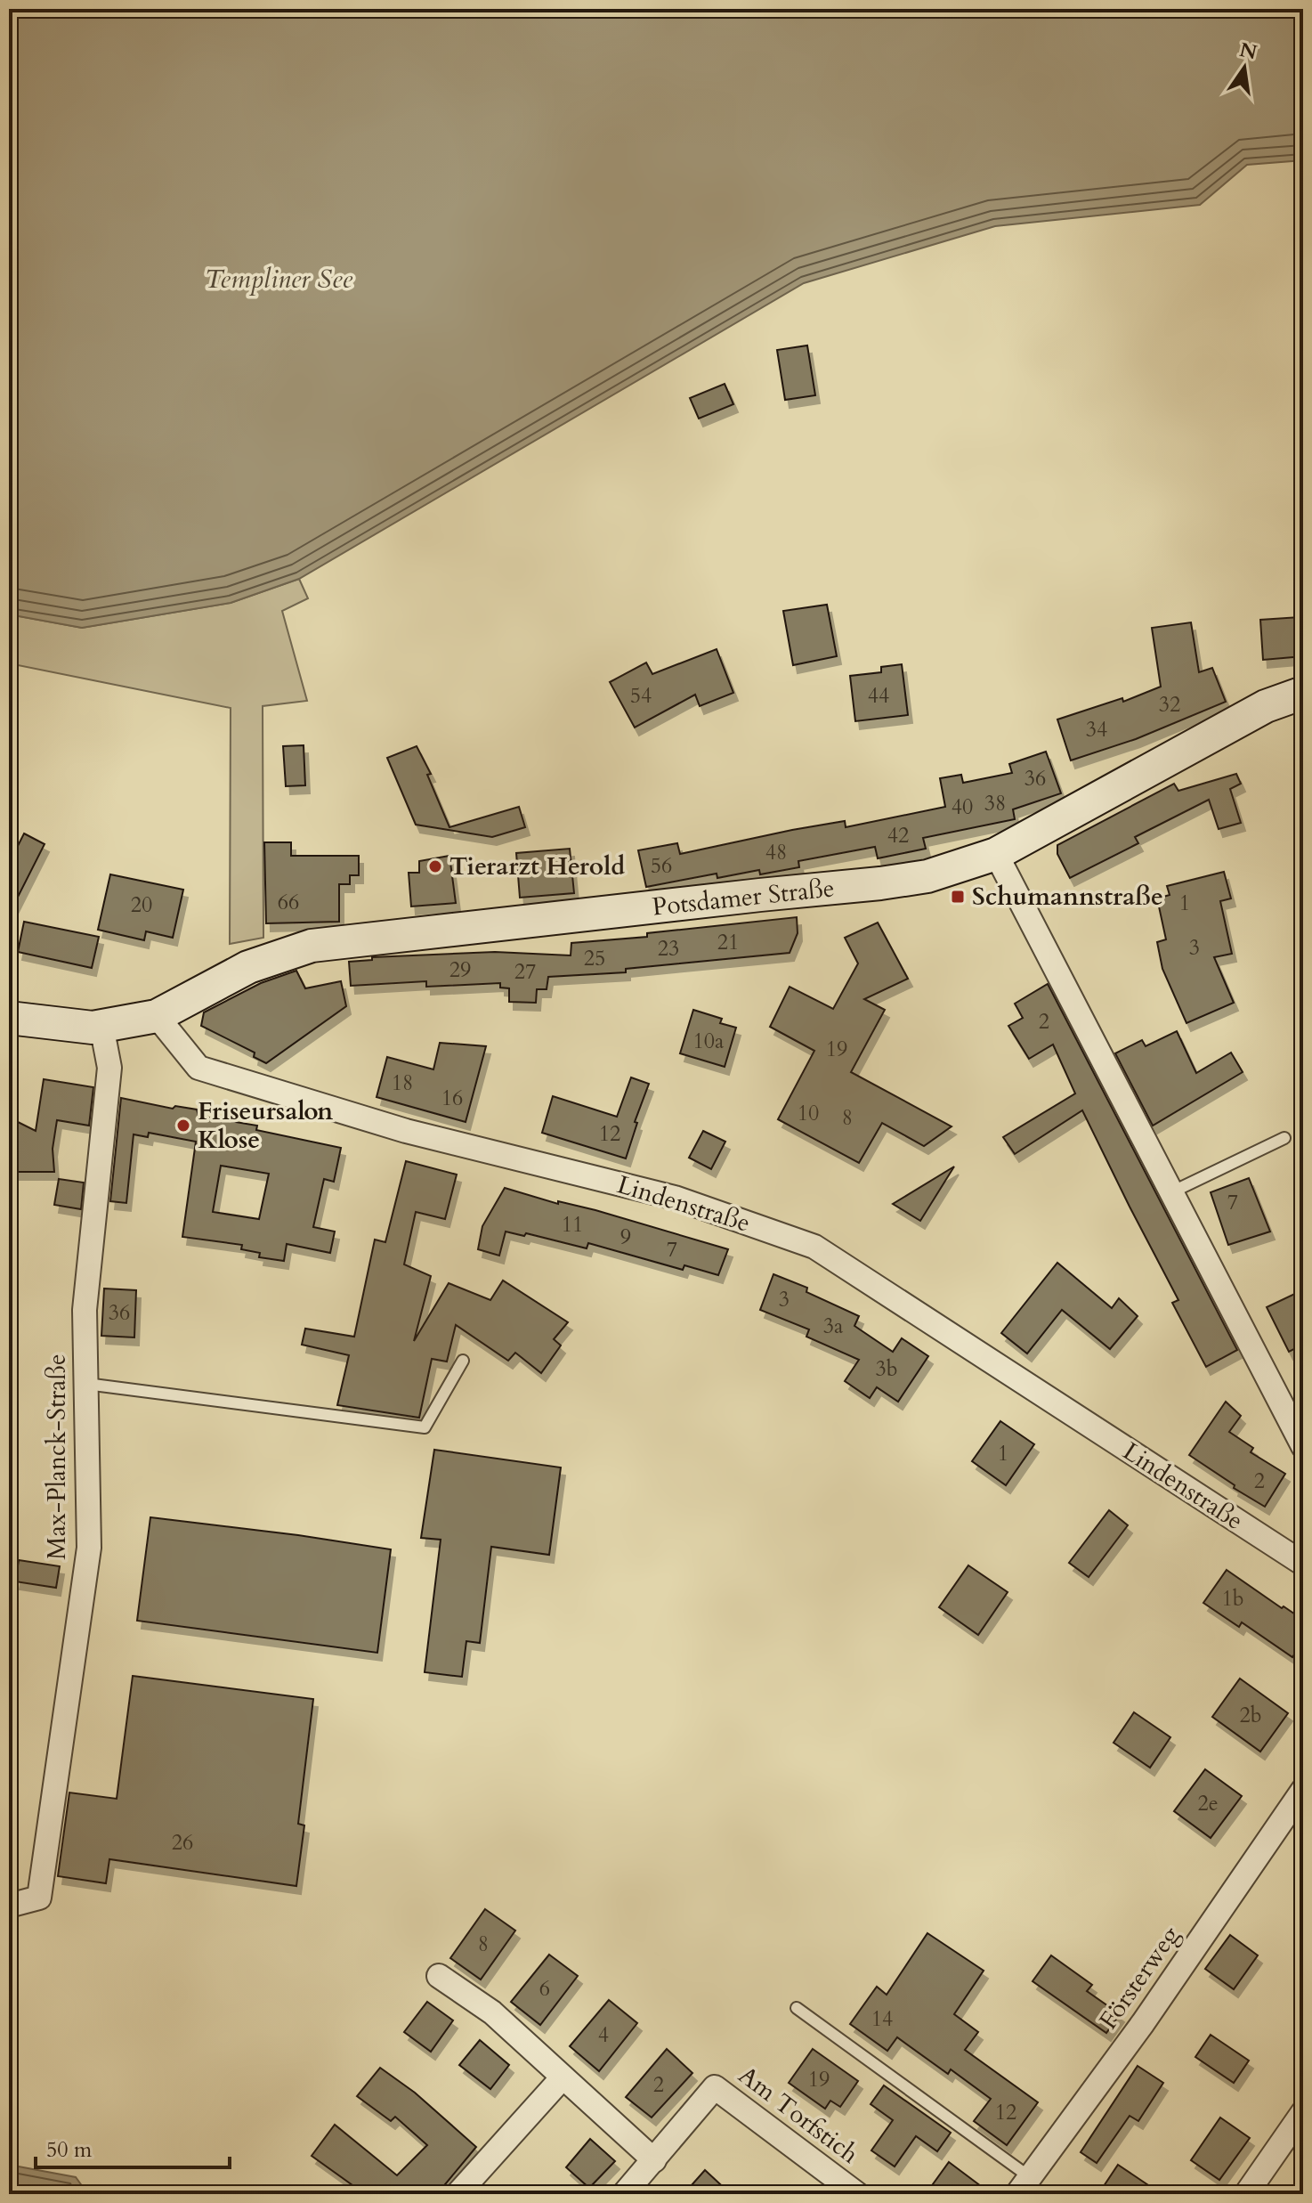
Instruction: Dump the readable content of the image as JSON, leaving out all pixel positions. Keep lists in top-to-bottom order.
{
  "streets": {
    "street": [
      "Potsdamer Straße",
      "Lindenstraße",
      "Max-Planck-Straße",
      "Försterweg",
      "Am Torfstich"
    ]
  },
  "crossings": [
    ["Potsdamer Straße", "Lindenstraße"]
  ],
  "water": ["Templiner See"],
  "places": {
    "other": ["Tierarzt Herold", "Friseursalon Klose"],
    "transit": ["Schumannstraße"]
  },
  "house_numbers": [
    "54",
    "44",
    "32",
    "34",
    "36",
    "38",
    "40",
    "42",
    "48",
    "56",
    "66",
    "1",
    "20",
    "21",
    "3",
    "23",
    "25",
    "29",
    "27",
    "2",
    "10a",
    "19",
    "18",
    "16",
    "10",
    "8",
    "12",
    "7",
    "11",
    "9",
    "7",
    "3",
    "36",
    "3a",
    "3b",
    "1",
    "2",
    "1b",
    "2b",
    "2e",
    "26",
    "8",
    "6",
    "14",
    "4",
    "19",
    "2",
    "12"
  ],
  "scale_bar": "50 m",
  "north": "top"
}
